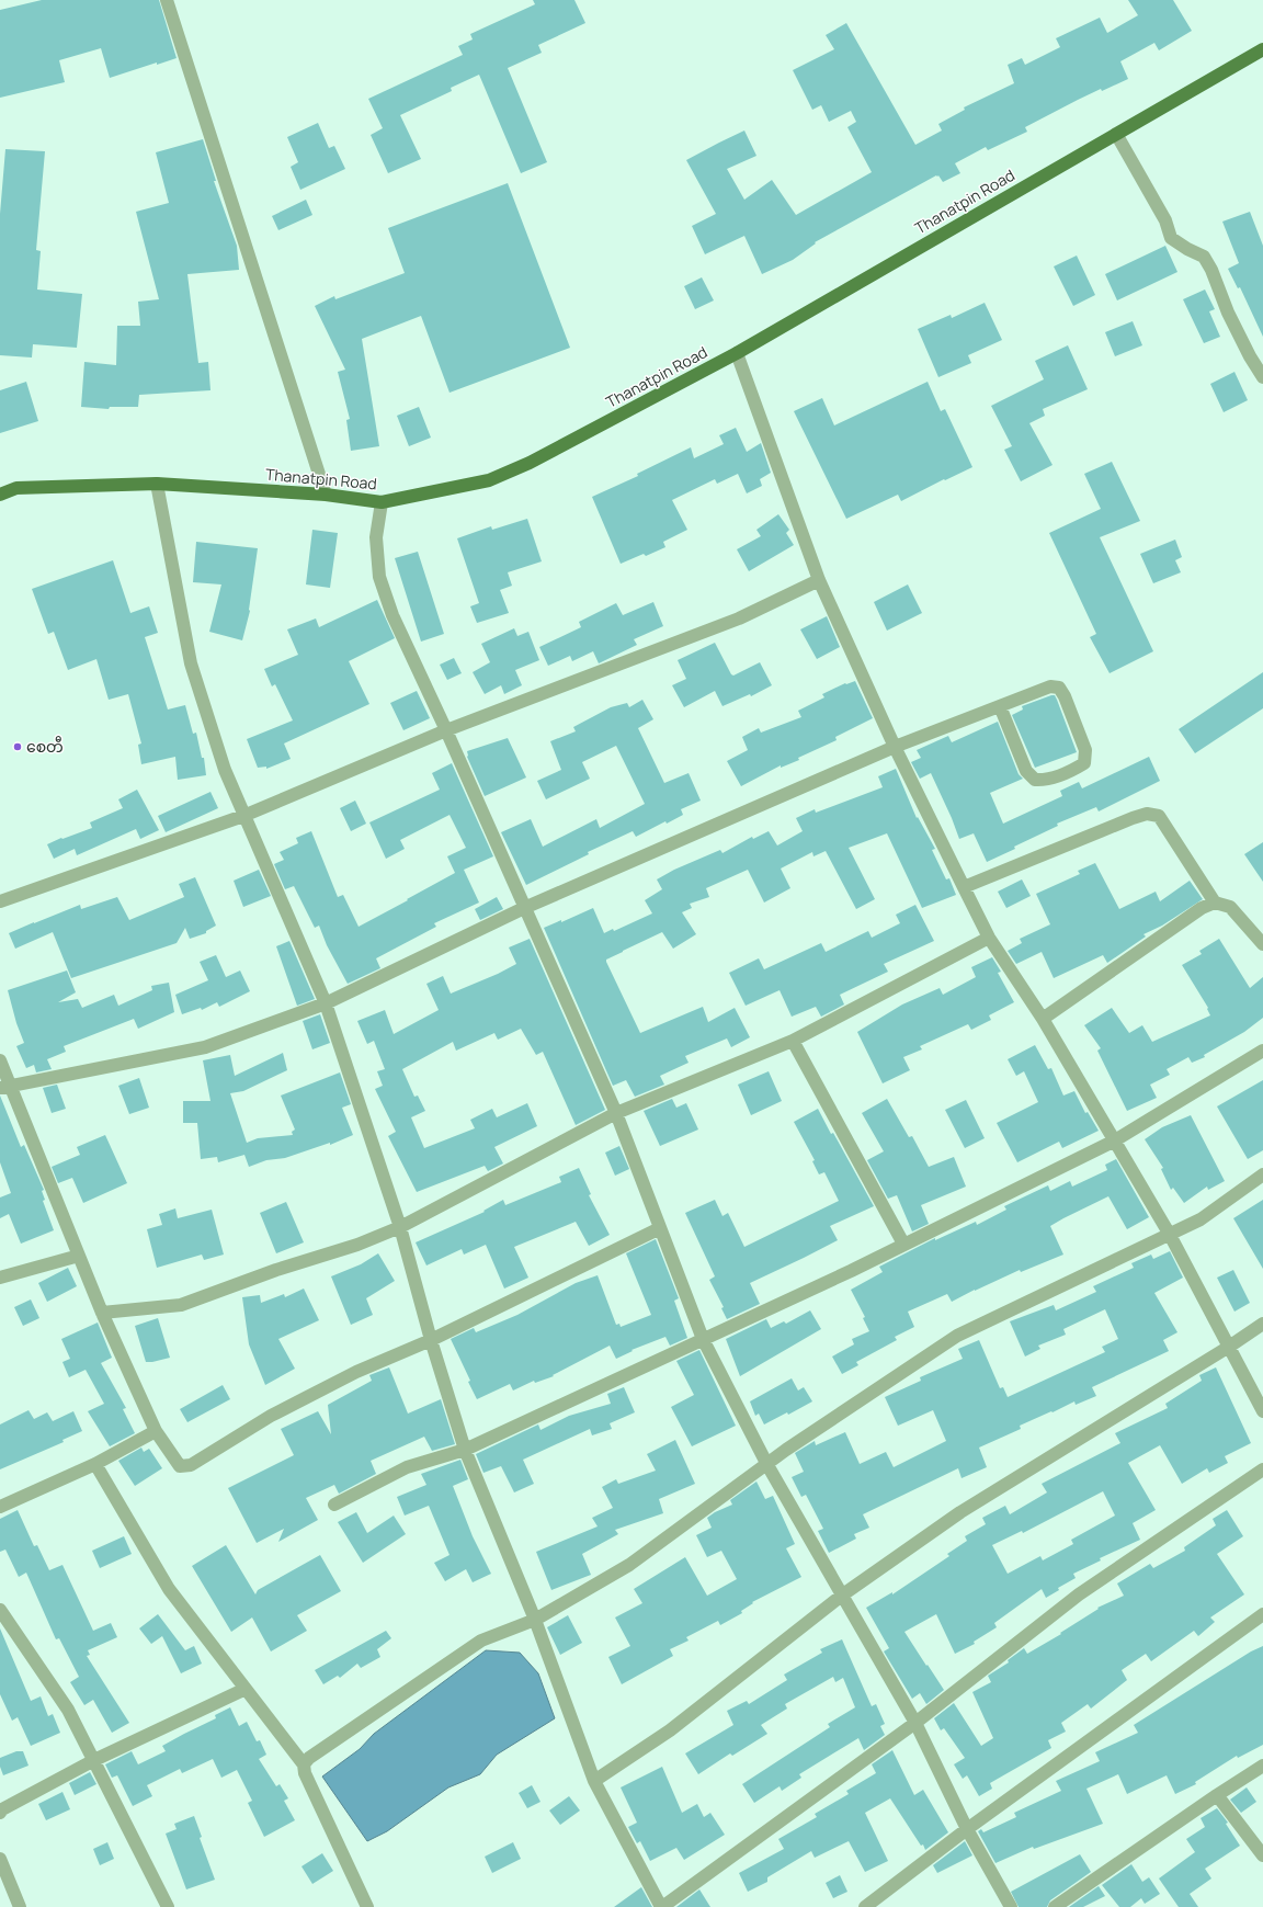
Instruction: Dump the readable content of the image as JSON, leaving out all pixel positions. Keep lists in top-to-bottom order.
{
  "streets": {
    "main road": ["Thanatpin Road"]
  },
  "places": ["စေတီ"]
}
